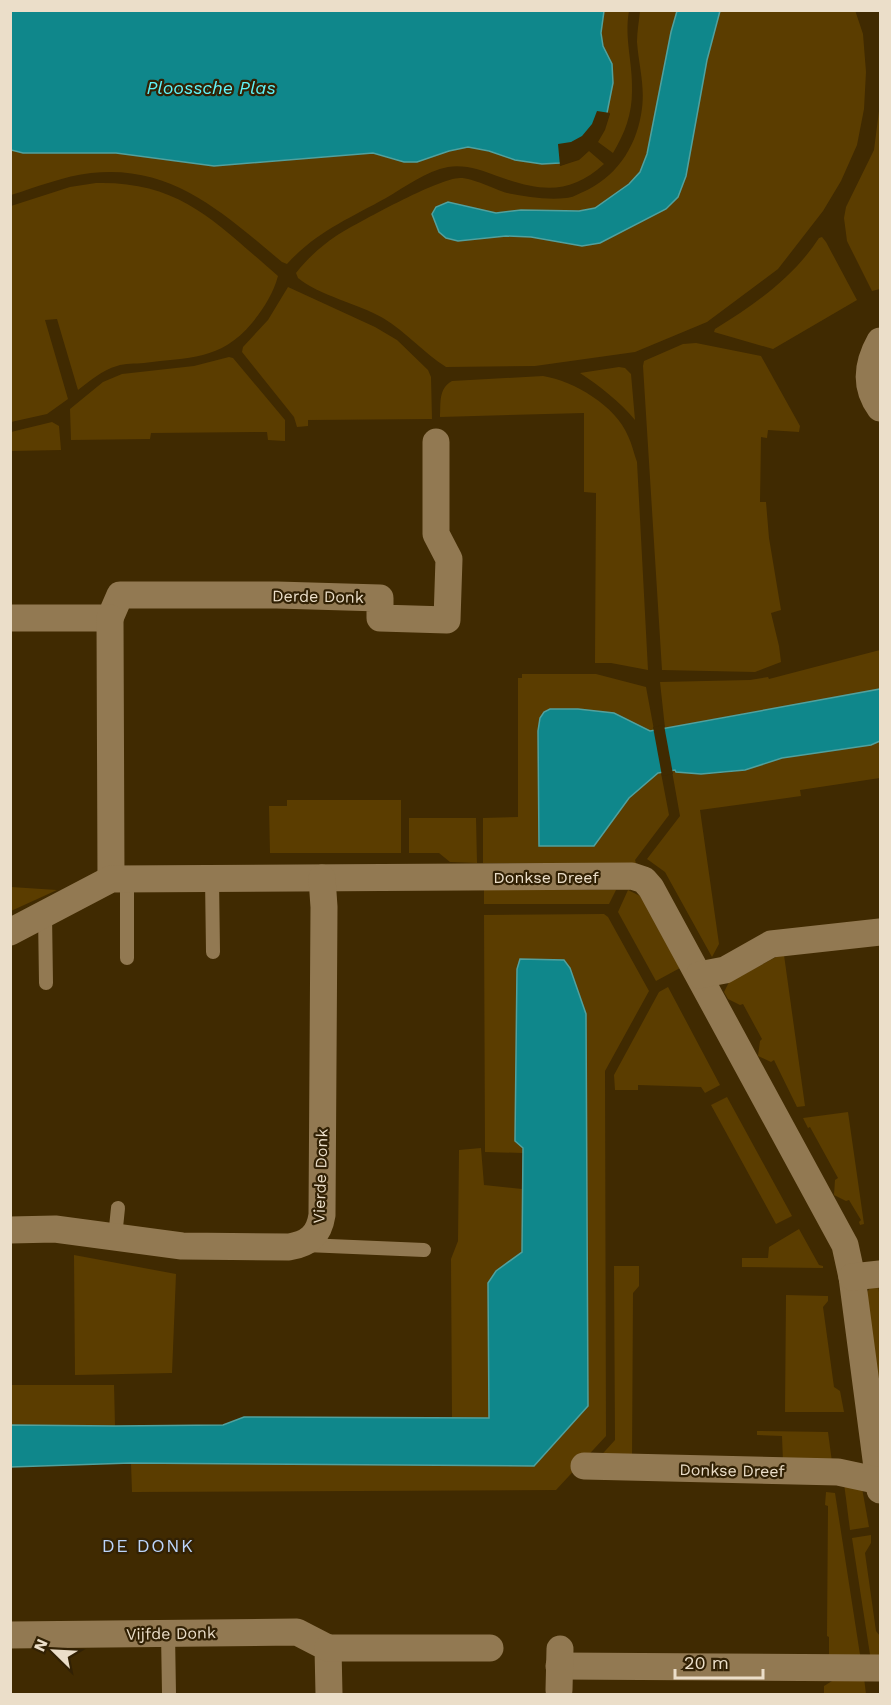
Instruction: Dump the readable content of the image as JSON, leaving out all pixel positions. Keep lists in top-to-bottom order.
{
  "streets": {
    "street": [
      "Derde Donk",
      "Donkse Dreef",
      "Vierde Donk",
      "Vijfde Donk"
    ]
  },
  "crossings": [
    ["Donkse Dreef", "Vierde Donk"]
  ],
  "districts": ["DE DONK"],
  "water": ["Ploossche Plas"],
  "scale_bar": "20 m",
  "north": "top left"
}
